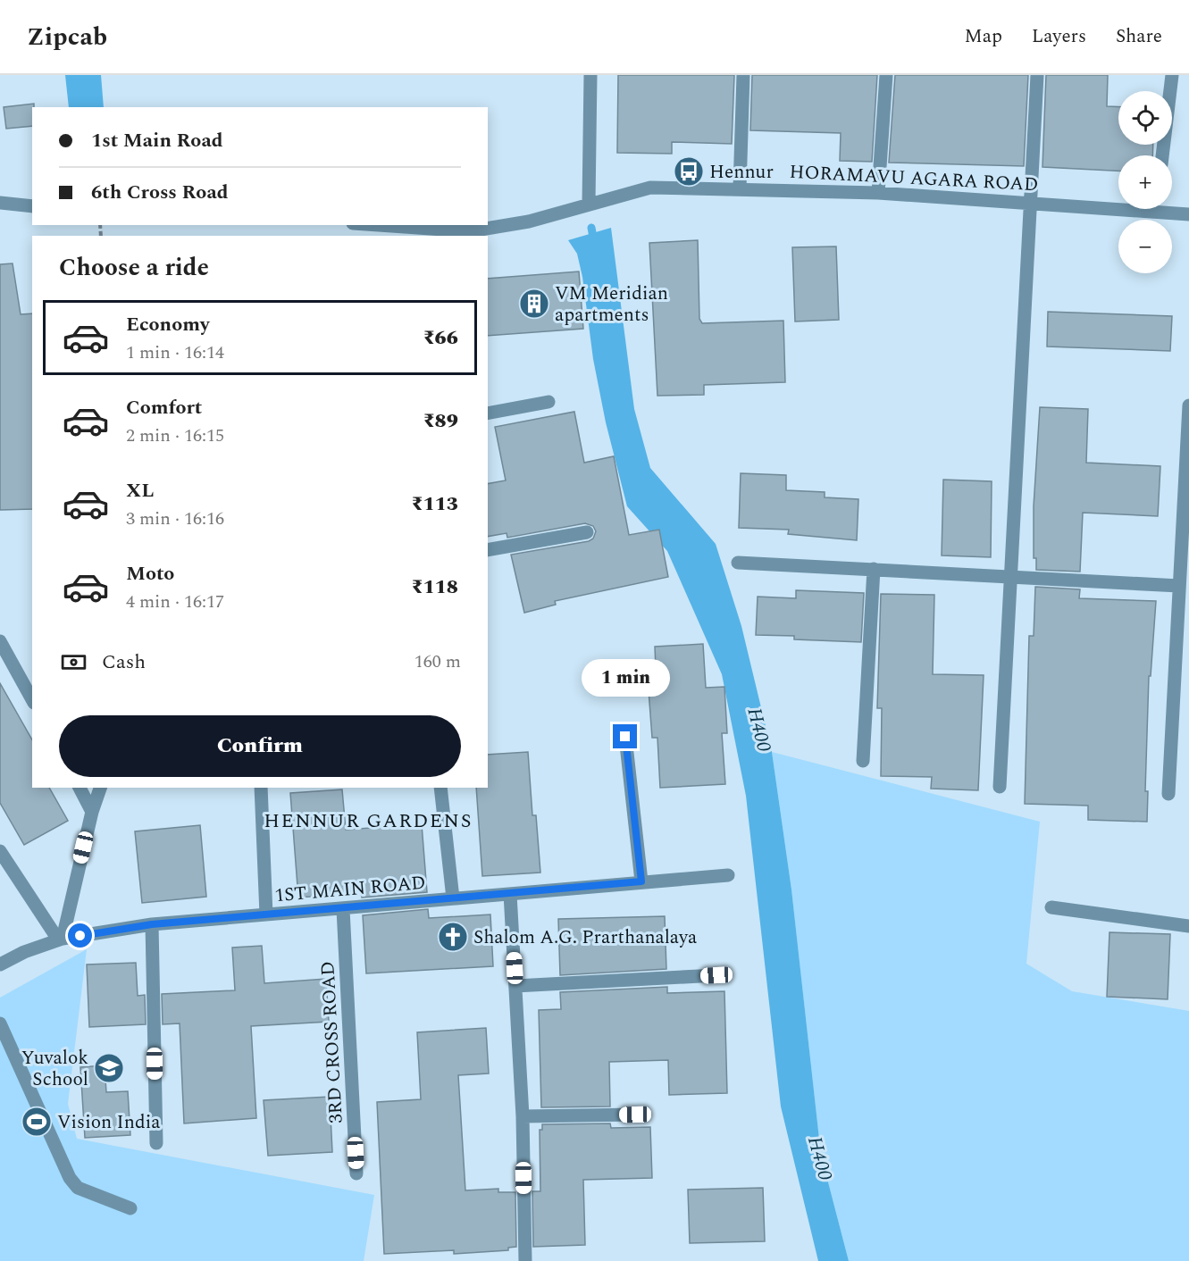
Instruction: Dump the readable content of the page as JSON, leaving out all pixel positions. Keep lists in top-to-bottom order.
{
  "streets": {
    "street": ["HORAMAVU AGARA ROAD", "1ST MAIN ROAD", "3RD CROSS ROAD"]
  },
  "crossings": [
    ["1ST MAIN ROAD", "3RD CROSS ROAD"]
  ],
  "districts": ["HENNUR GARDENS"],
  "water": ["H400"],
  "places": {
    "bus stop": ["Hennur"],
    "building": ["VM Meridian apartments"],
    "church": ["Shalom A.G. Prarthanalaya"],
    "school or university": ["Yuvalok School"],
    "sports": ["Vision India"]
  },
  "page": {
    "header": "Zipcab",
    "nav": ["Map", "Layers", "Share"],
    "map_buttons": ["+", "−"],
    "banner": ["1st Main Road", "6th Cross Road"],
    "heading": "Choose a ride",
    "list": [
      {
        "name": "Economy",
        "note": "1 min · 16:14",
        "value": "₹66"
      },
      {
        "name": "Comfort",
        "note": "2 min · 16:15",
        "value": "₹89"
      },
      {
        "name": "XL",
        "note": "3 min · 16:16",
        "value": "₹113"
      },
      {
        "name": "Moto",
        "note": "4 min · 16:17",
        "value": "₹118"
      }
    ],
    "pay": ["Cash", "160 m"],
    "bubble": "1 min",
    "buttons": "Confirm"
  }
}
